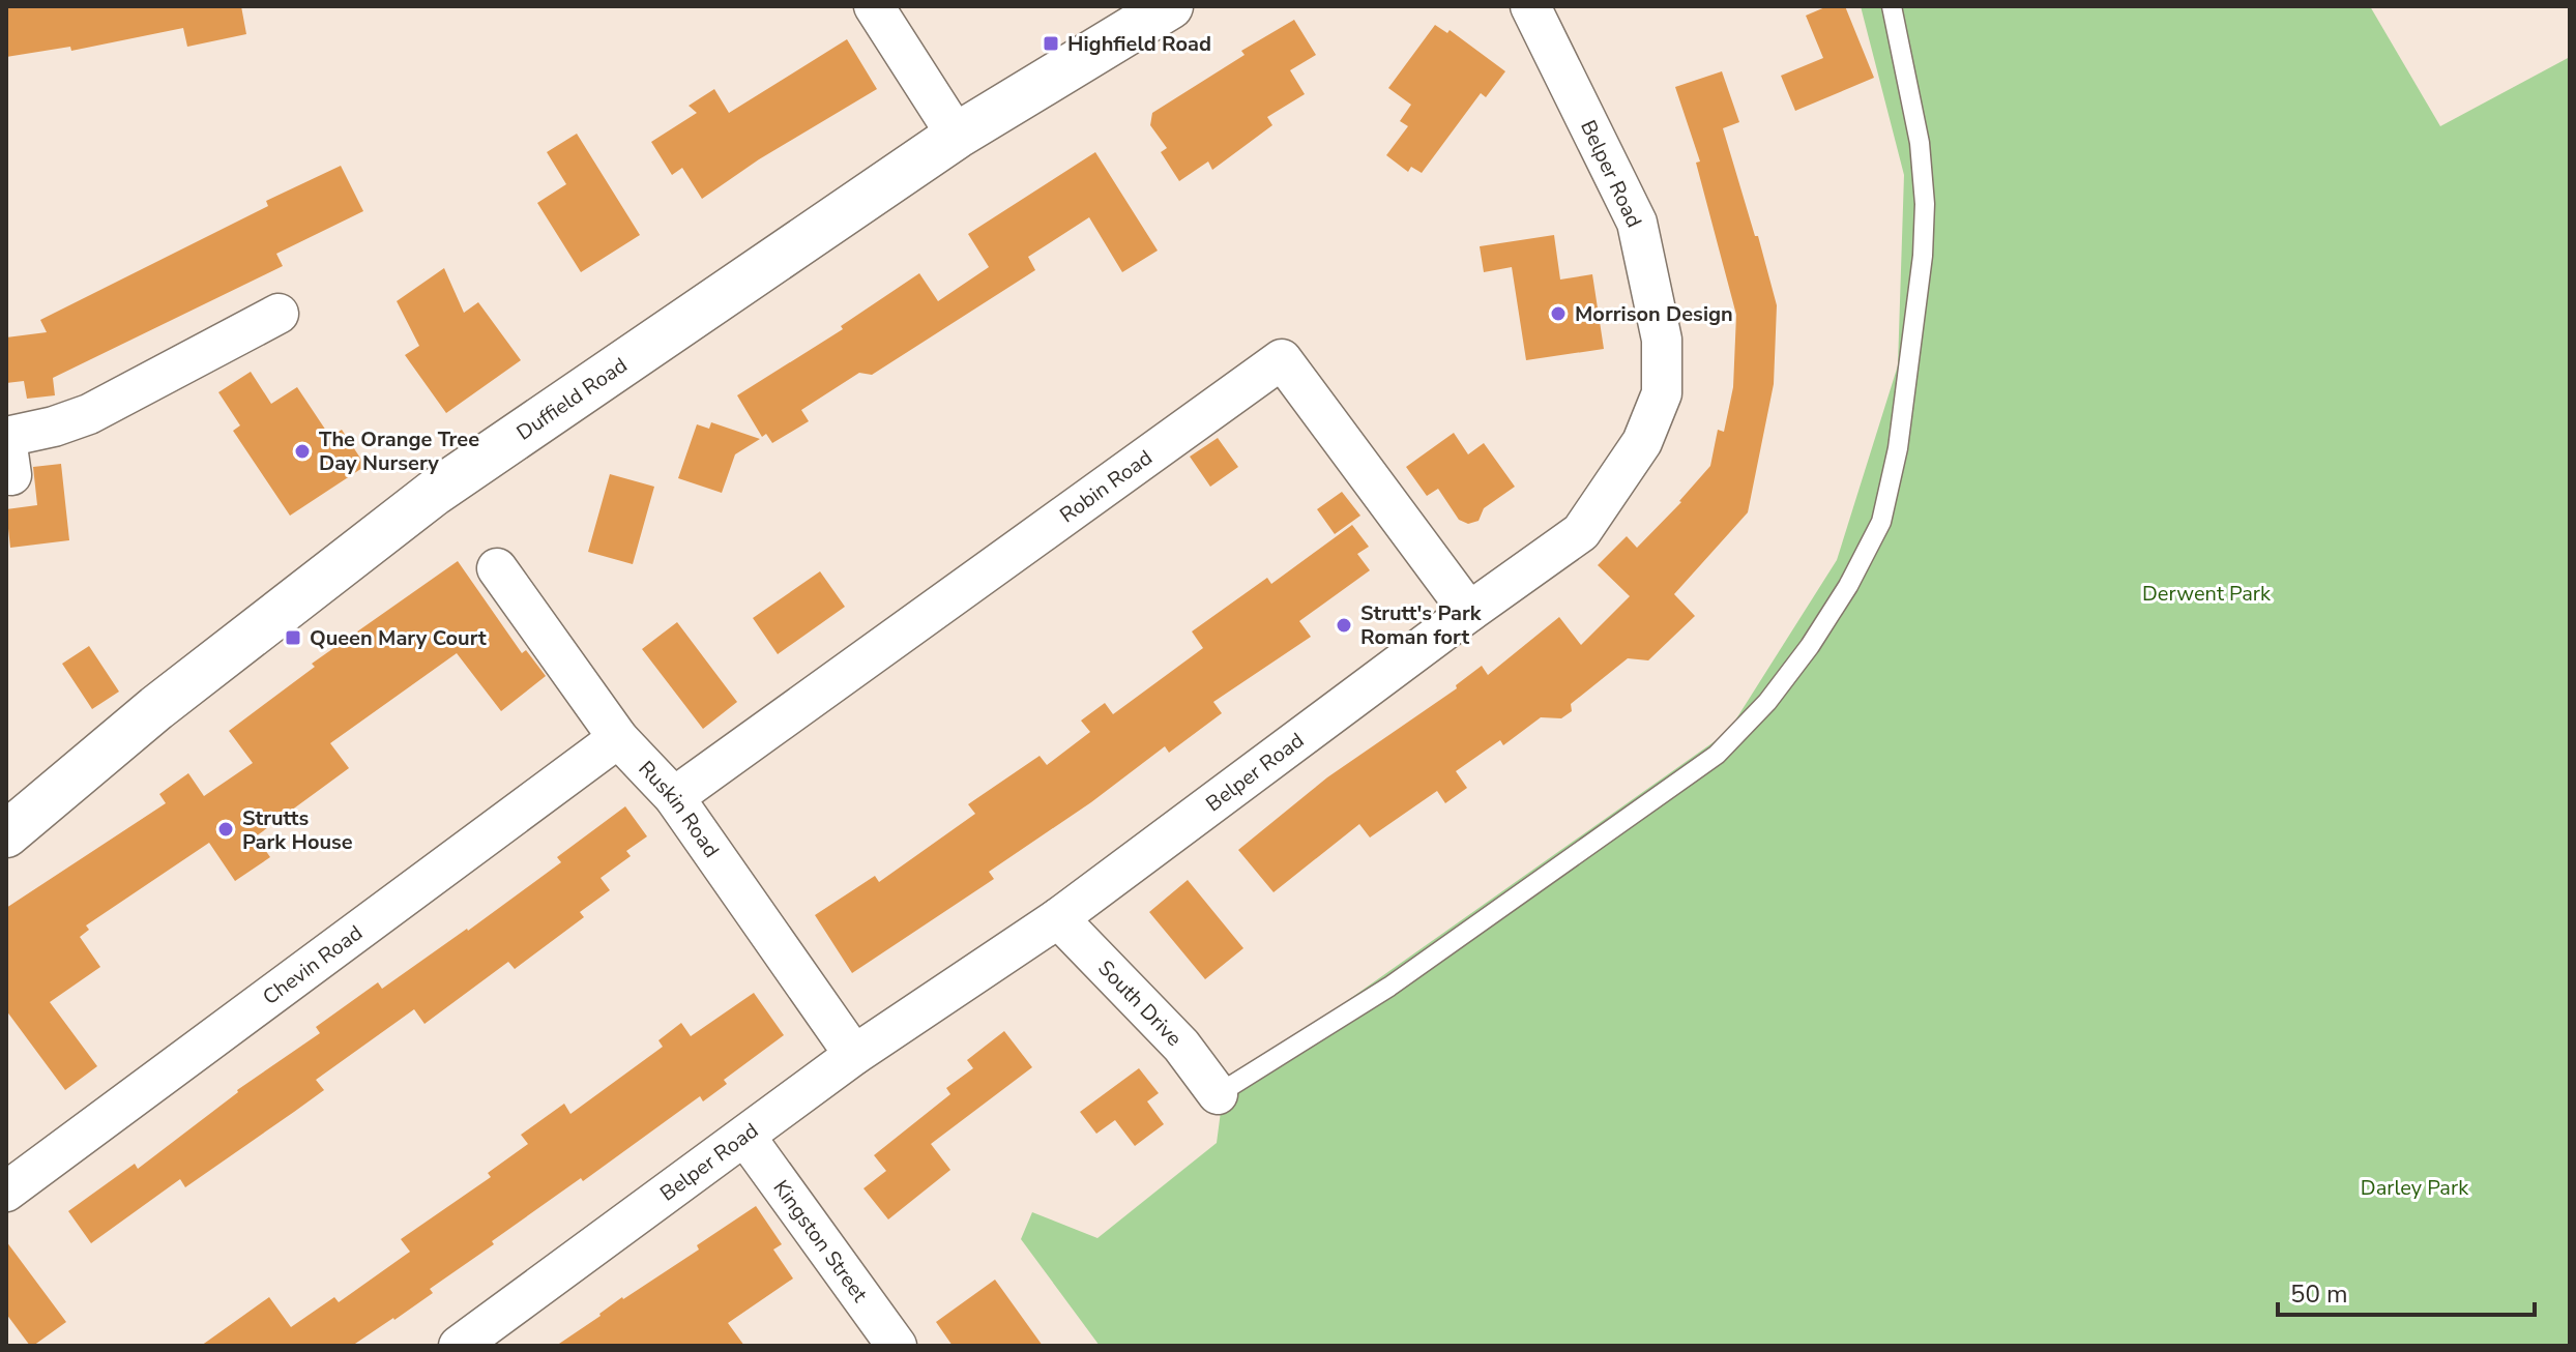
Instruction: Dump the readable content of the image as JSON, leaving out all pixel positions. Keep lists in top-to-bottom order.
{
  "streets": {
    "main road": ["Duffield Road"],
    "street": [
      "Belper Road",
      "Robin Road",
      "Ruskin Road",
      "Chevin Road",
      "South Drive",
      "Kingston Street"
    ]
  },
  "crossings": [
    ["Belper Road", "Robin Road"],
    ["Belper Road", "Ruskin Road"],
    ["Belper Road", "South Drive"],
    ["Belper Road", "Kingston Street"],
    ["Robin Road", "Ruskin Road"],
    ["Ruskin Road", "Chevin Road"]
  ],
  "parks": ["Derwent Park", "Darley Park"],
  "places": {
    "transit": ["Highfield Road", "Queen Mary Court"],
    "other": [
      "Morrison Design",
      "The Orange Tree Day Nursery",
      "Strutt's Park Roman fort",
      "Strutts Park House"
    ]
  },
  "scale_bar": "50 m"
}
